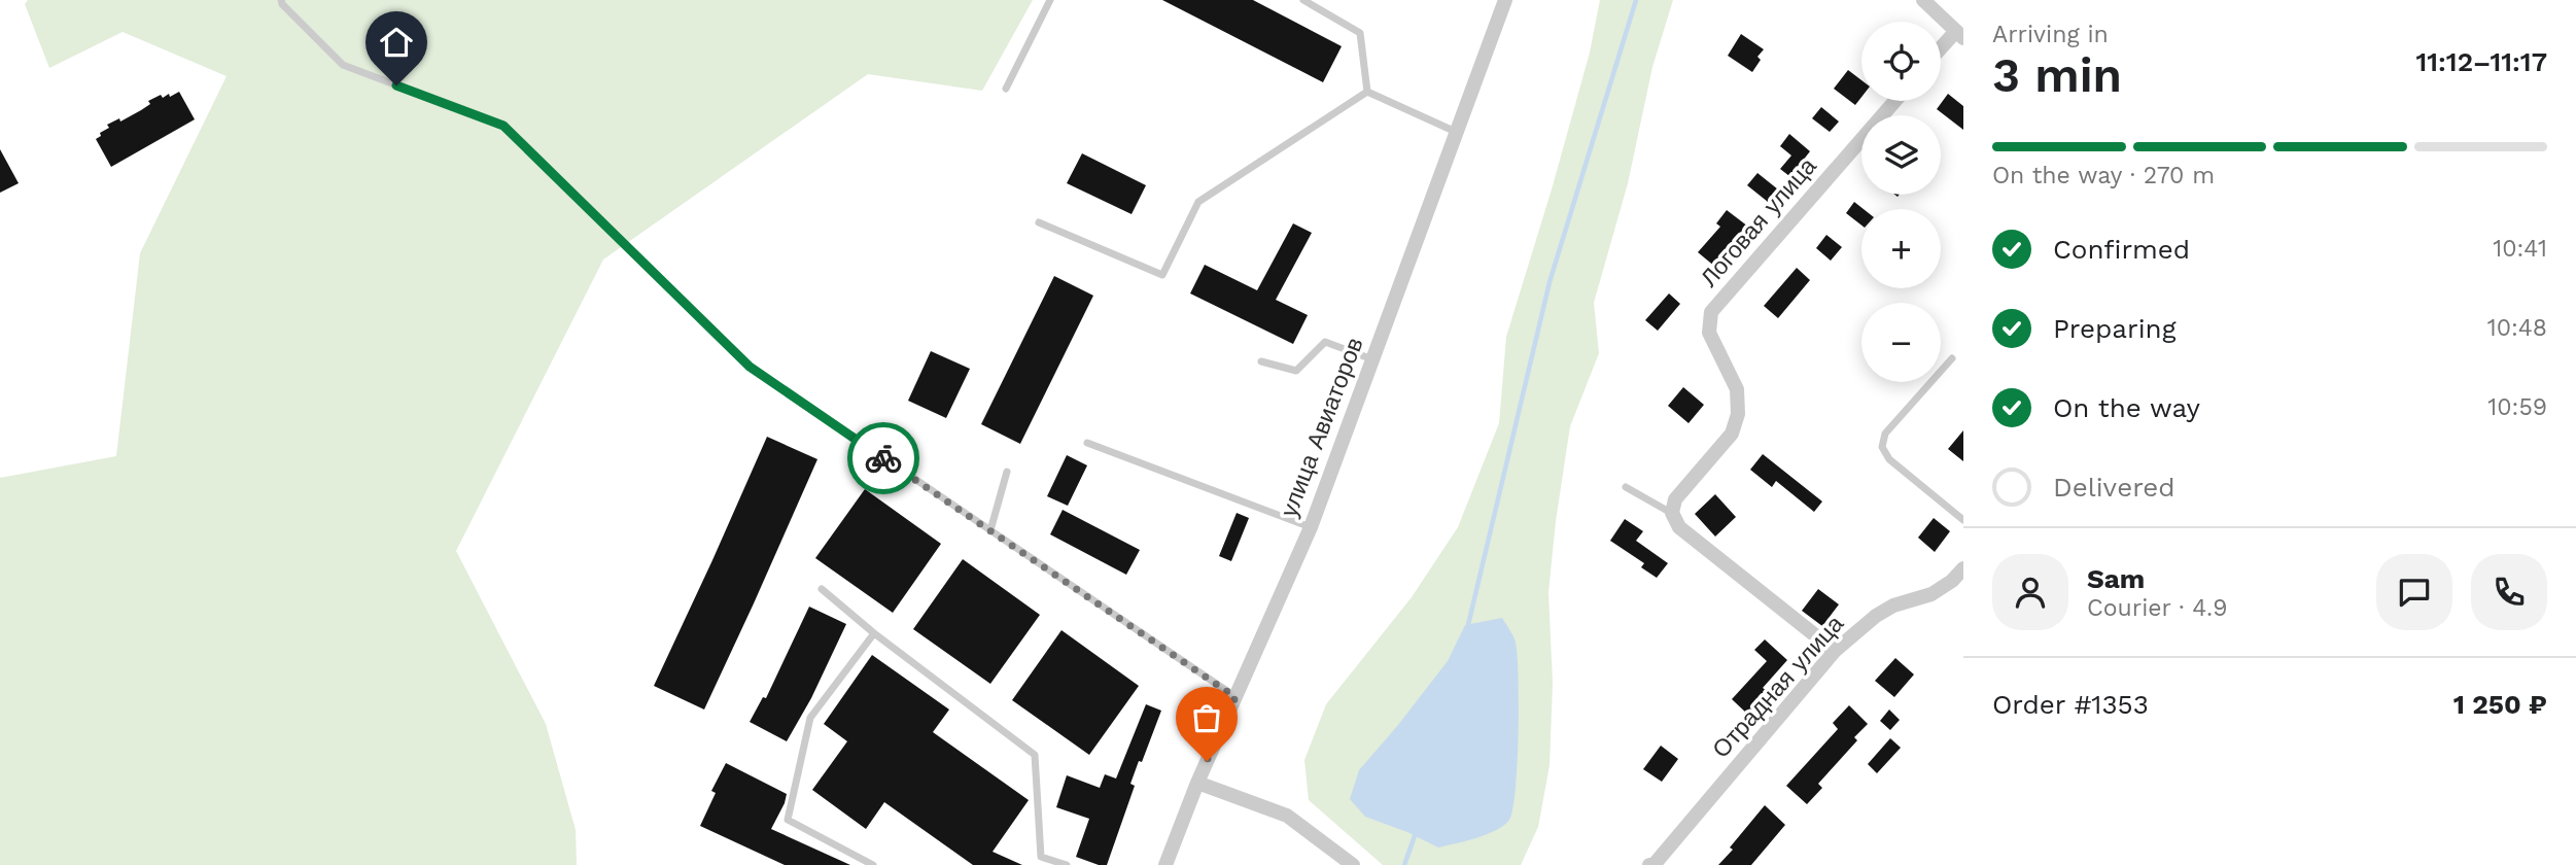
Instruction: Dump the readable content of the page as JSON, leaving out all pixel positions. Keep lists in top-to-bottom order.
{
  "streets": {
    "street": ["Логовая улица", "улица Авиаторов", "Отрадная улица"]
  },
  "page": {
    "heading": ["3 min", "Arriving in", "11:12–11:17"],
    "panel": [
      "Sam",
      "Courier · 4.9",
      "Order #1353",
      "1 250 ₽"
    ],
    "map_buttons": ["+", "−"],
    "bar": "On the way · 270 m",
    "list": [
      ["Confirmed", "10:41"],
      ["Preparing", "10:48"],
      ["On the way", "10:59"],
      "Delivered"
    ]
  }
}
